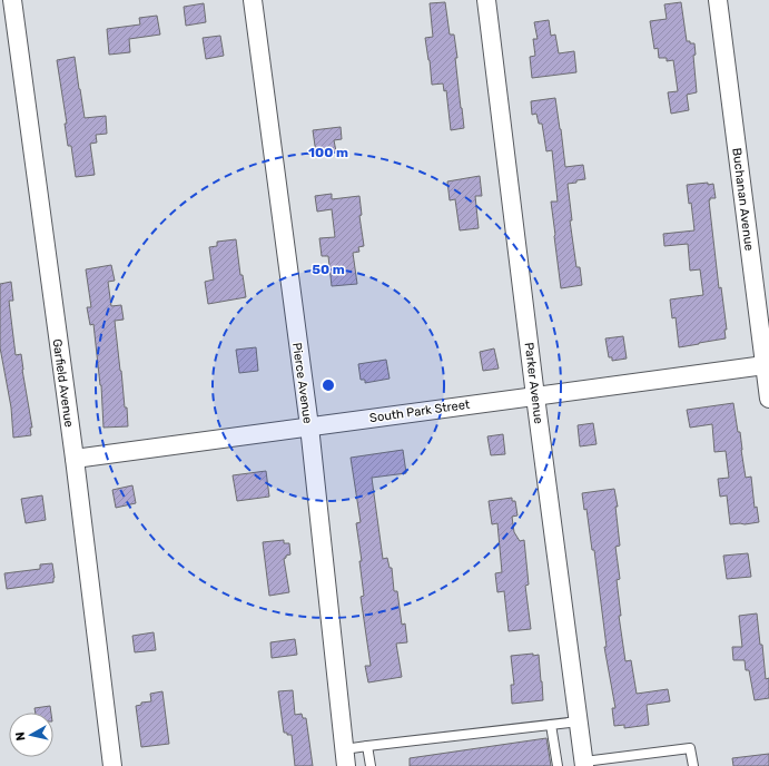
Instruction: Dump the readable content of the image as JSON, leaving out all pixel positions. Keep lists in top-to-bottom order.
{
  "streets": {
    "street": [
      "Buchanan Avenue",
      "Garfield Avenue",
      "Pierce Avenue",
      "Parker Avenue",
      "South Park Street"
    ]
  },
  "crossings": [
    ["Buchanan Avenue", "South Park Street"],
    ["Garfield Avenue", "South Park Street"],
    ["Pierce Avenue", "South Park Street"],
    ["Parker Avenue", "South Park Street"]
  ],
  "north": "left",
  "rings": ["100 m", "50 m"]
}
